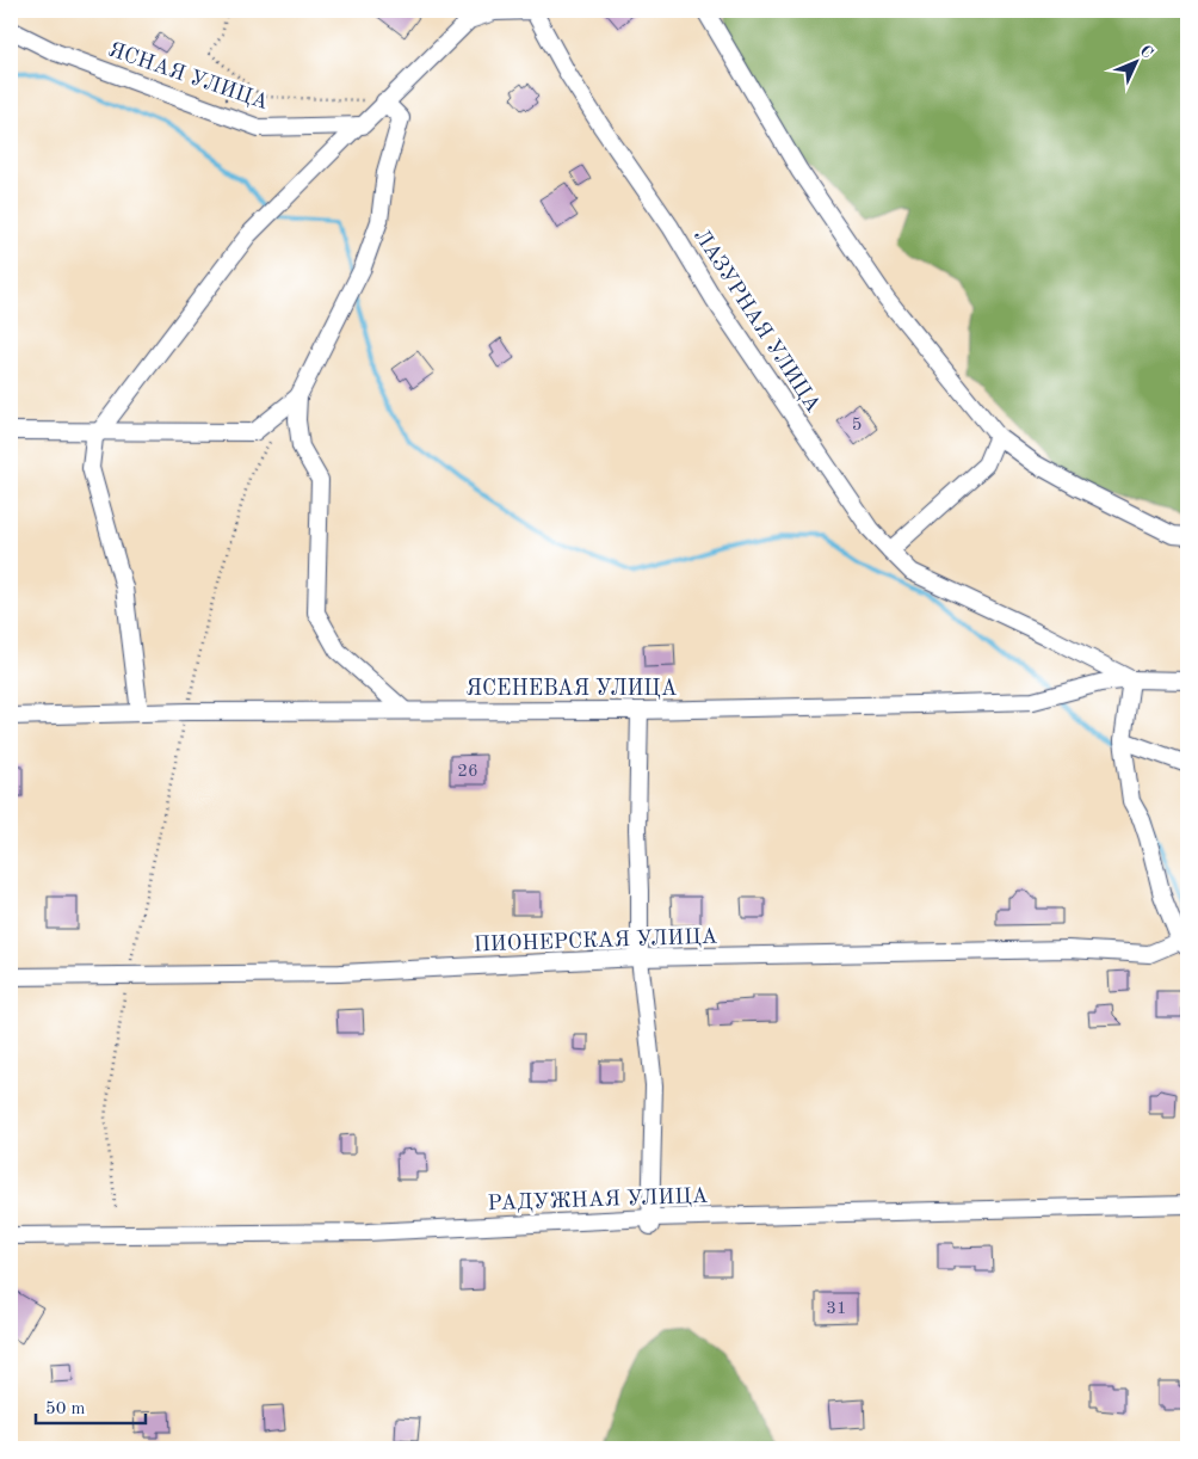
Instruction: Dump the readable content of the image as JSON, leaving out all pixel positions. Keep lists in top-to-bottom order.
{
  "streets": {
    "street": [
      "ЯСНАЯ УЛИЦА",
      "ЛАЗУРНАЯ УЛИЦА",
      "ЯСЕНЕВАЯ УЛИЦА",
      "ПИОНЕРСКАЯ УЛИЦА",
      "РАДУЖНАЯ УЛИЦА"
    ]
  },
  "crossings": [
    ["ЛАЗУРНАЯ УЛИЦА", "ЯСЕНЕВАЯ УЛИЦА"]
  ],
  "house_numbers": ["5", "26", "31"],
  "scale_bar": "50 m",
  "north": "top right"
}
